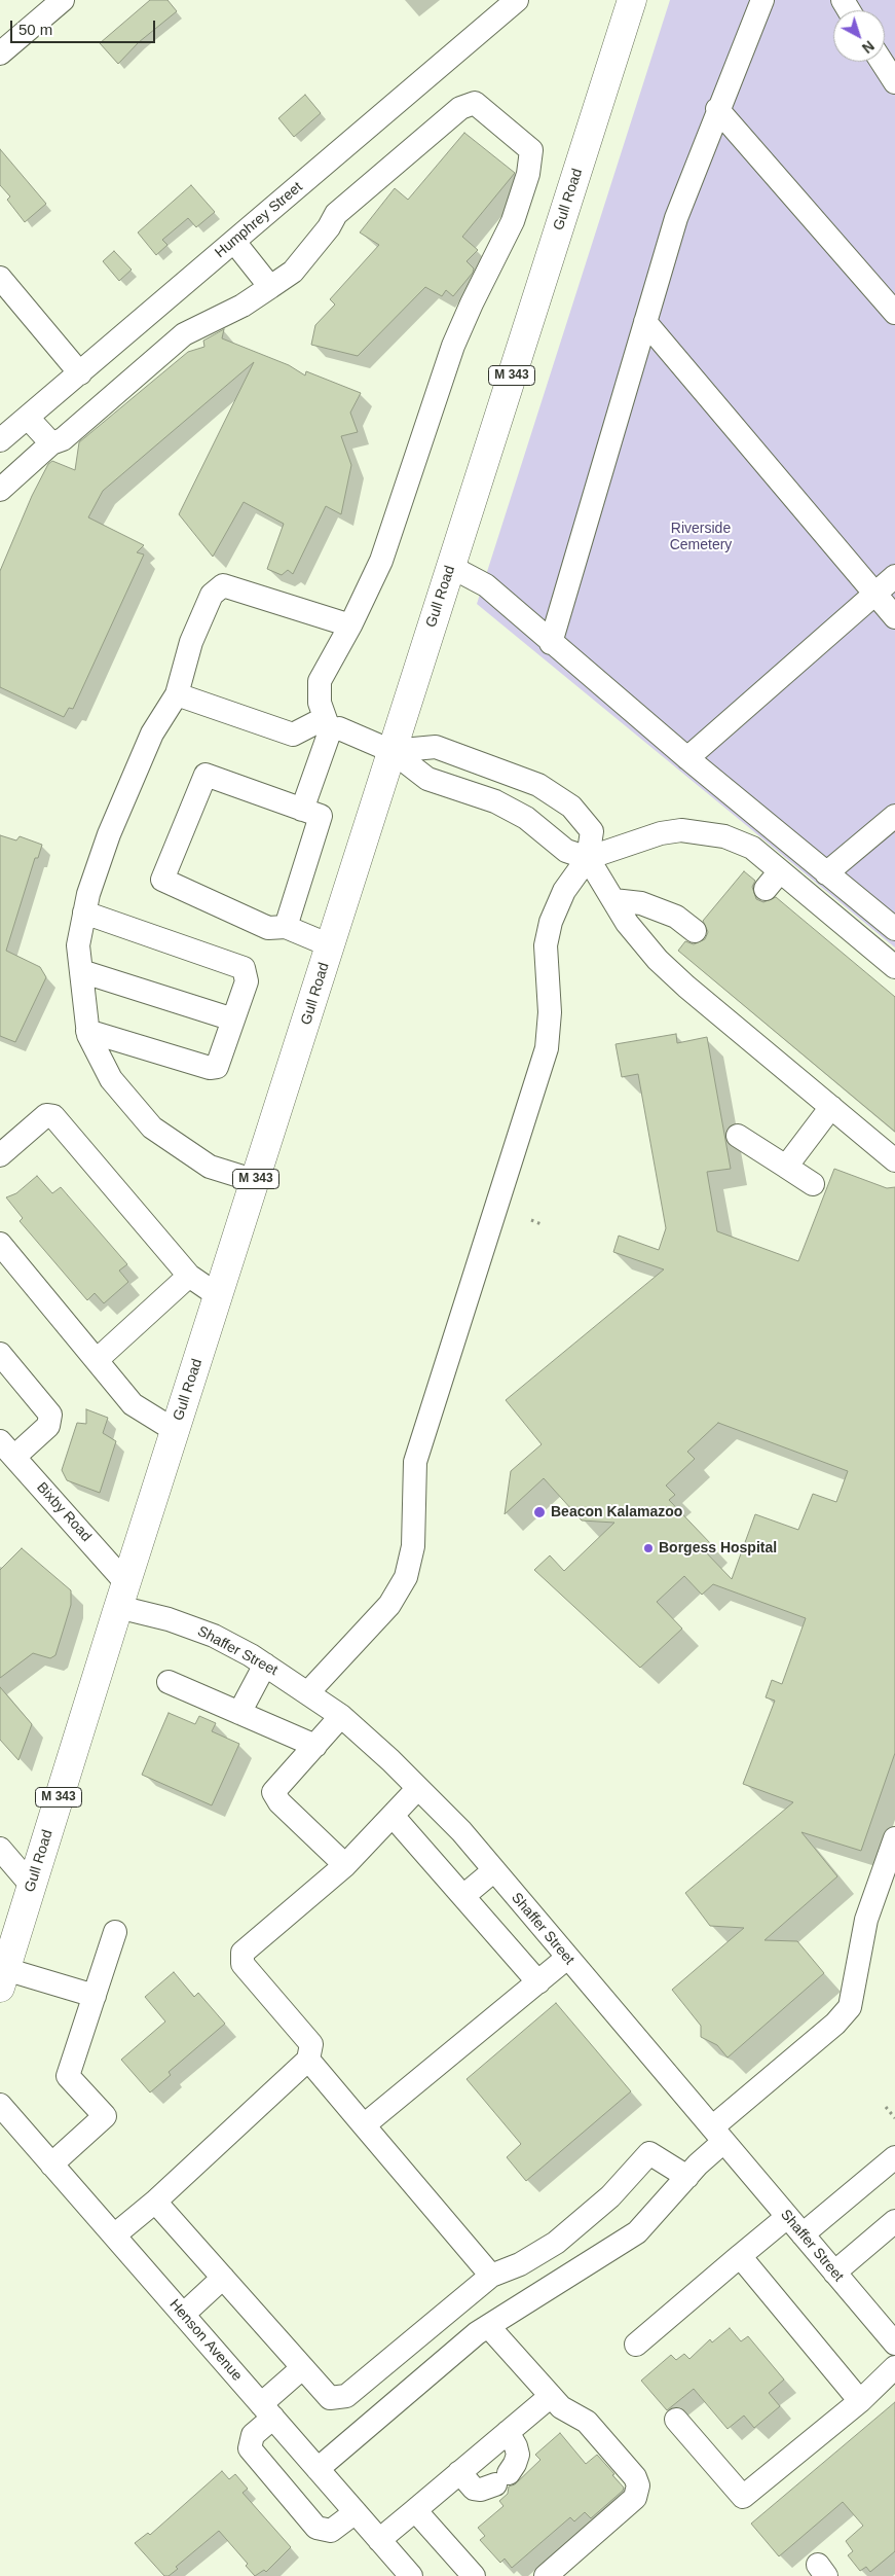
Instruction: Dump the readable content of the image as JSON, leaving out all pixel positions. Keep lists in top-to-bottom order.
{
  "streets": {
    "main road": ["Gull Road", "M 343"],
    "street": [
      "Humphrey Street",
      "Bixby Road",
      "Shaffer Street",
      "Henson Avenue"
    ]
  },
  "crossings": [
    ["Gull Road", "Bixby Road"],
    ["Gull Road", "Shaffer Street"],
    ["Bixby Road", "Shaffer Street"]
  ],
  "parks": ["Riverside Cemetery"],
  "places": ["Beacon Kalamazoo", "Borgess Hospital"],
  "scale_bar": "50 m",
  "north": "bottom right"
}
